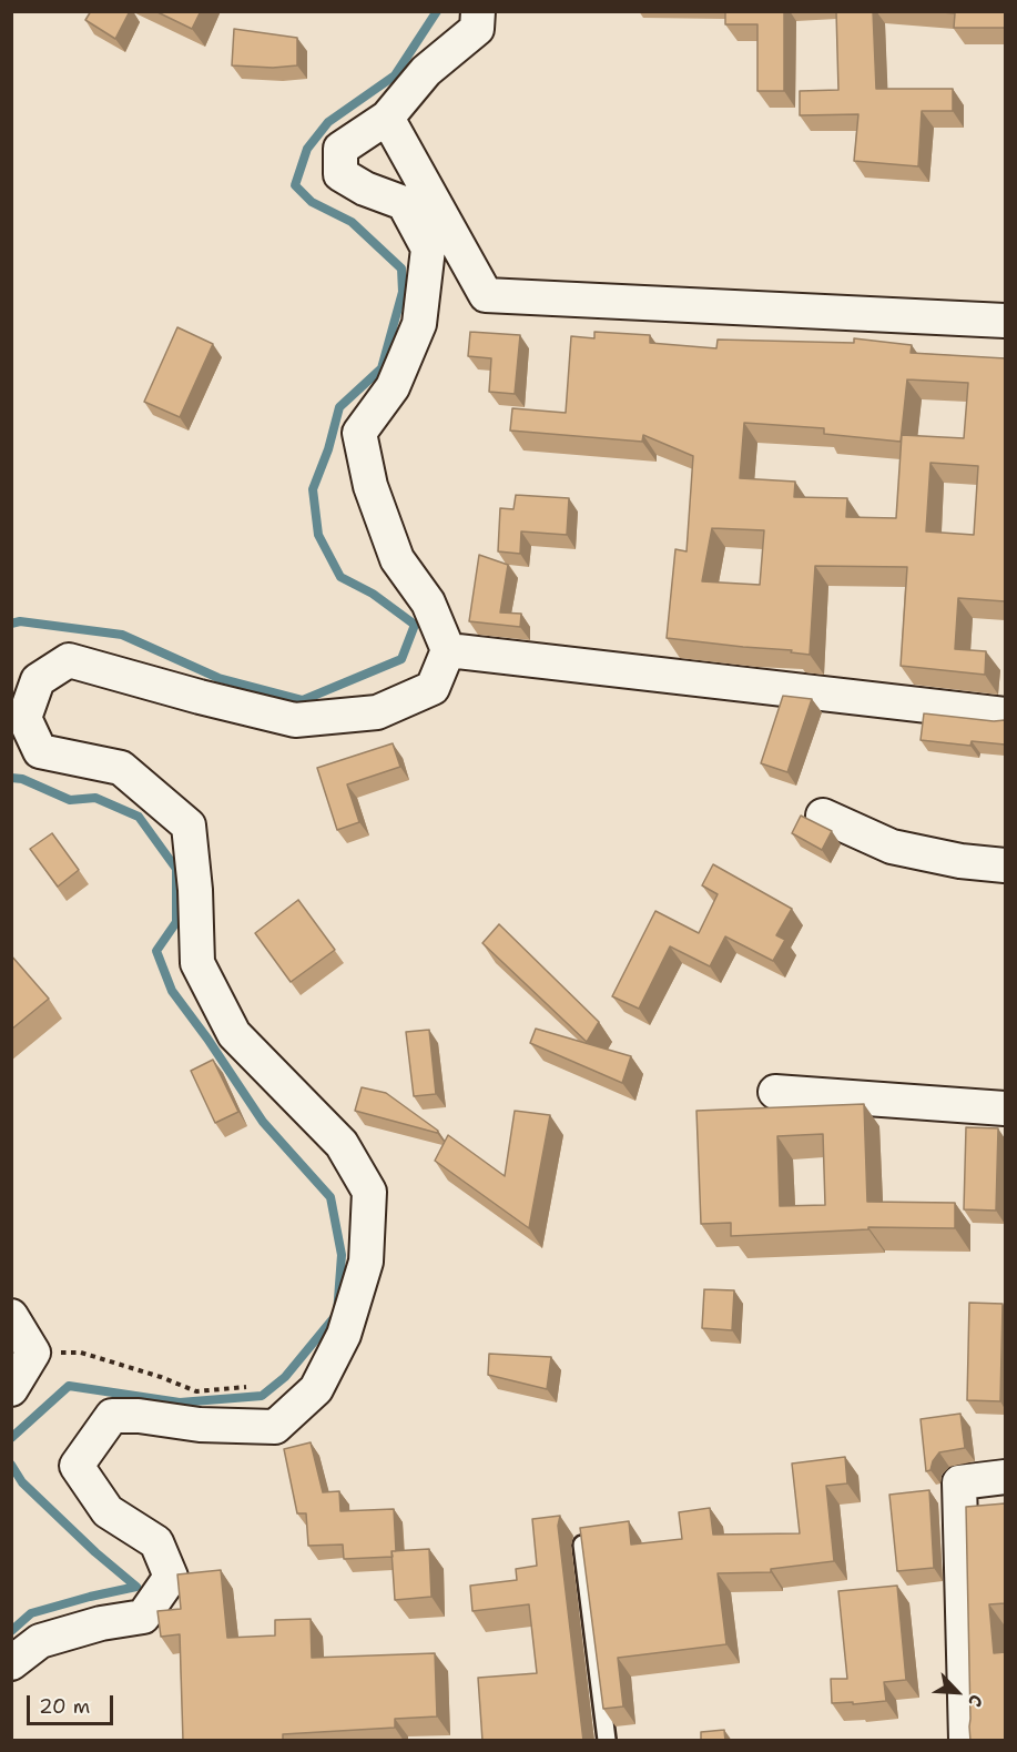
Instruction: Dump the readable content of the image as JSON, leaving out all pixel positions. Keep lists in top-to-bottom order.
{
  "scale_bar": "20 m",
  "north": "bottom right"
}
